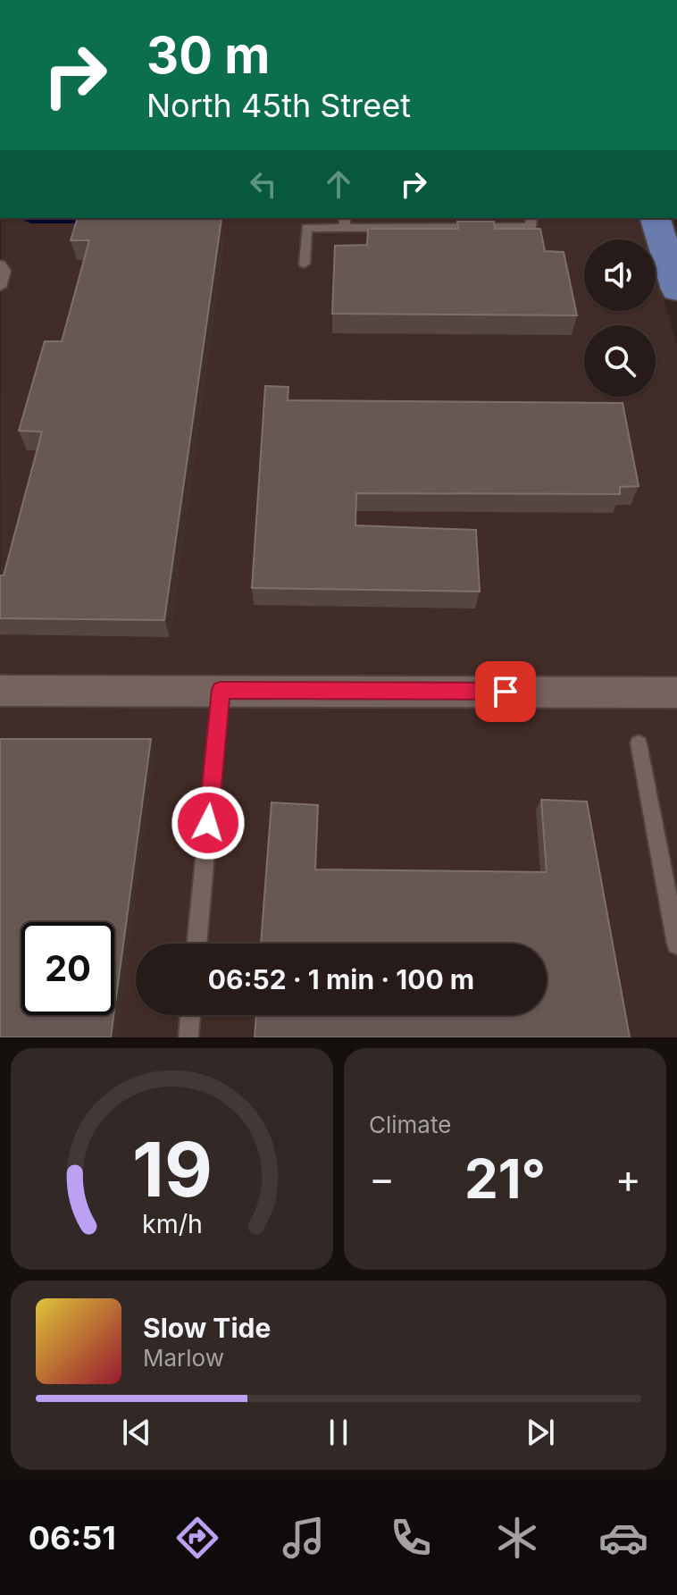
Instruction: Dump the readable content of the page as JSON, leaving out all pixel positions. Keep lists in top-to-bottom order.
{
  "page": {
    "turn": ["30 m", "North 45th Street"],
    "limit": "20",
    "trip": "06:52 · 1 min · 100 m",
    "tile": "Climate",
    "heat": ["−", "21°", "+"],
    "song": ["Slow Tide", "Marlow"],
    "tabs": "06:51",
    "gauge": ["19", "km/h"]
  }
}
